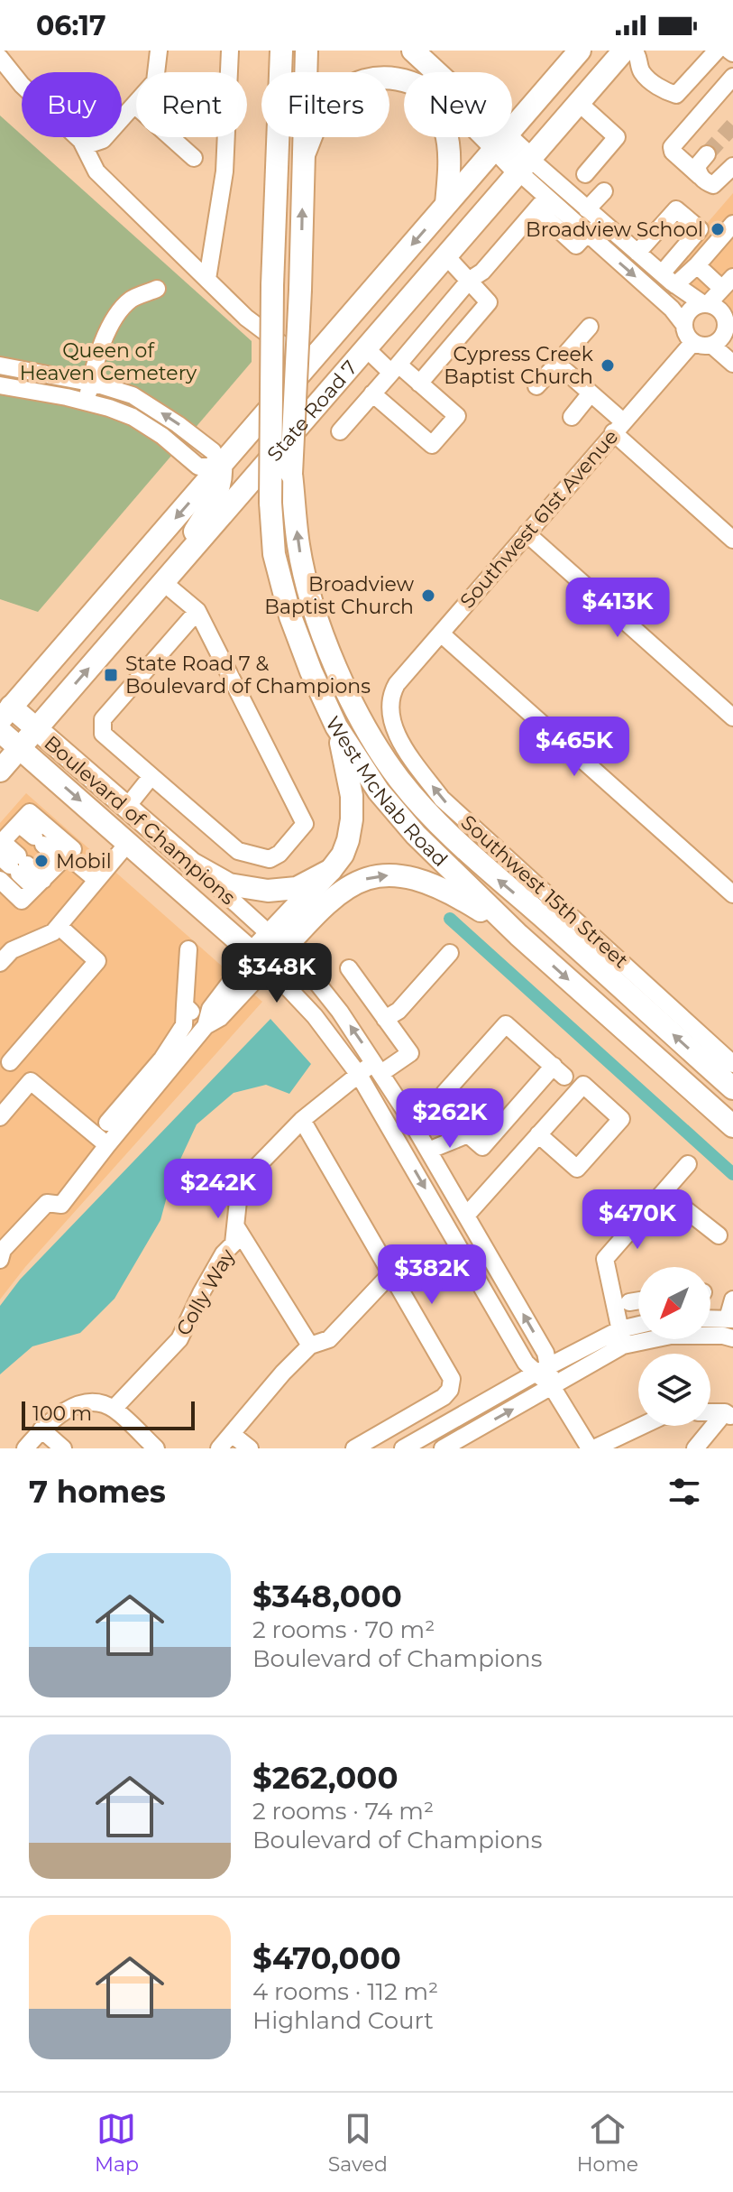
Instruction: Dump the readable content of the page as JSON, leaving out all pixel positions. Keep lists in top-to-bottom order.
{
  "streets": {
    "main road": ["State Road 7", "West McNab Road", "Boulevard of Champions"],
    "street": ["Southwest 61st Avenue", "Southwest 15th Street", "Colly Way"]
  },
  "crossings": [
    ["State Road 7", "Boulevard of Champions"],
    ["Southwest 61st Avenue", "Southwest 15th Street"],
    ["Boulevard of Champions", "Colly Way"]
  ],
  "parks": ["Queen of Heaven Cemetery"],
  "places": {
    "other": [
      "Broadview School",
      "Cypress Creek Baptist Church",
      "Broadview Baptist Church",
      "Mobil"
    ],
    "transit": ["State Road 7 & Boulevard of Champions"]
  },
  "scale_bar": "100 m",
  "north": "bottom left",
  "page": {
    "status": "06:17",
    "chip": [
      "Buy",
      "Rent",
      "Filters",
      "New"
    ],
    "price": [
      "$413K",
      "$465K",
      "$348K",
      "$262K",
      "$242K",
      "$470K",
      "$382K"
    ],
    "scale": "100 m",
    "heading": "7 homes",
    "list": [
      {
        "name": "$348,000",
        "note": "2 rooms · 70 m² · Boulevard of Champions"
      },
      {
        "name": "$262,000",
        "note": "2 rooms · 74 m² · Boulevard of Champions"
      },
      {
        "name": "$470,000",
        "note": "4 rooms · 112 m² · Highland Court"
      }
    ],
    "tabs": ["Map", "Saved", "Home"]
  }
}
